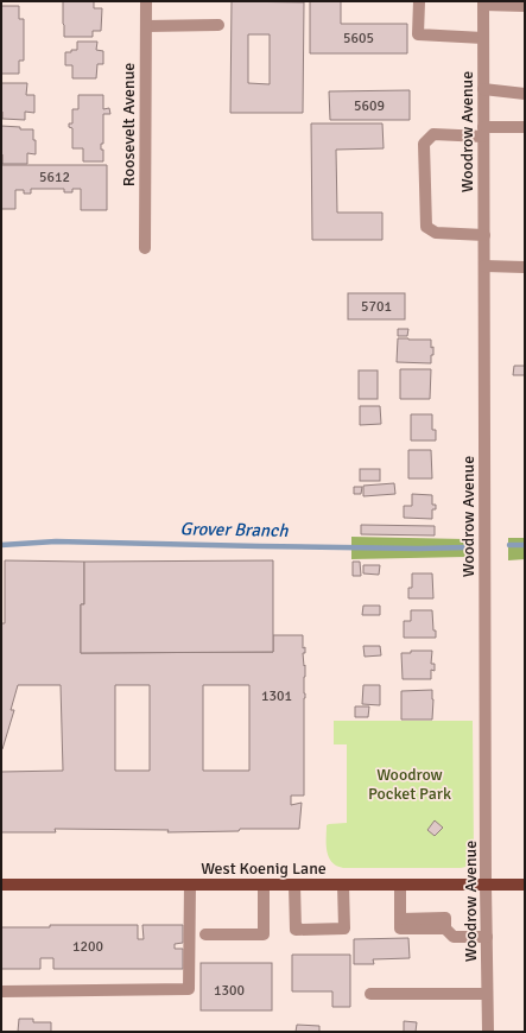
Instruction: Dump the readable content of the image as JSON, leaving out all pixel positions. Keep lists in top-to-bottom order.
{
  "streets": {
    "main road": ["West Koenig Lane"],
    "street": ["Roosevelt Avenue", "Woodrow Avenue"]
  },
  "crossings": [
    ["Woodrow Avenue", "West Koenig Lane"]
  ],
  "water": ["Grover Branch"],
  "parks": ["Woodrow Pocket Park"],
  "house_numbers": [
    "5605",
    "5609",
    "5612",
    "5701",
    "1301",
    "1200",
    "1300"
  ]
}
